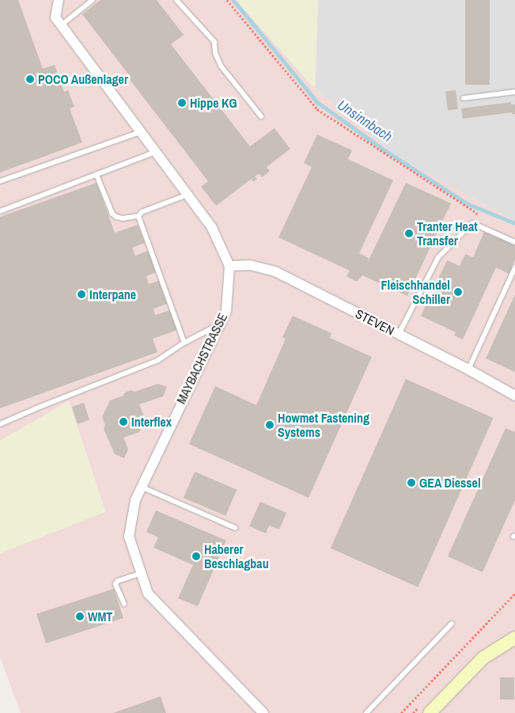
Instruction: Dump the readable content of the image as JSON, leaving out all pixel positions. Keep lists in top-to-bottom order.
{
  "streets": {
    "street": ["STEVEN", "MAYBACHSTRASSE"]
  },
  "crossings": [
    ["STEVEN", "MAYBACHSTRASSE"]
  ],
  "water": ["Unsinnbach"],
  "places": [
    "POCO Außenlager",
    "Hippe KG",
    "Tranter Heat Transfer",
    "Fleischhandel Schiller",
    "Interpane",
    "Interflex",
    "Howmet Fastening Systems",
    "GEA Diessel",
    "Haberer Beschlagbau",
    "WMT"
  ]
}
